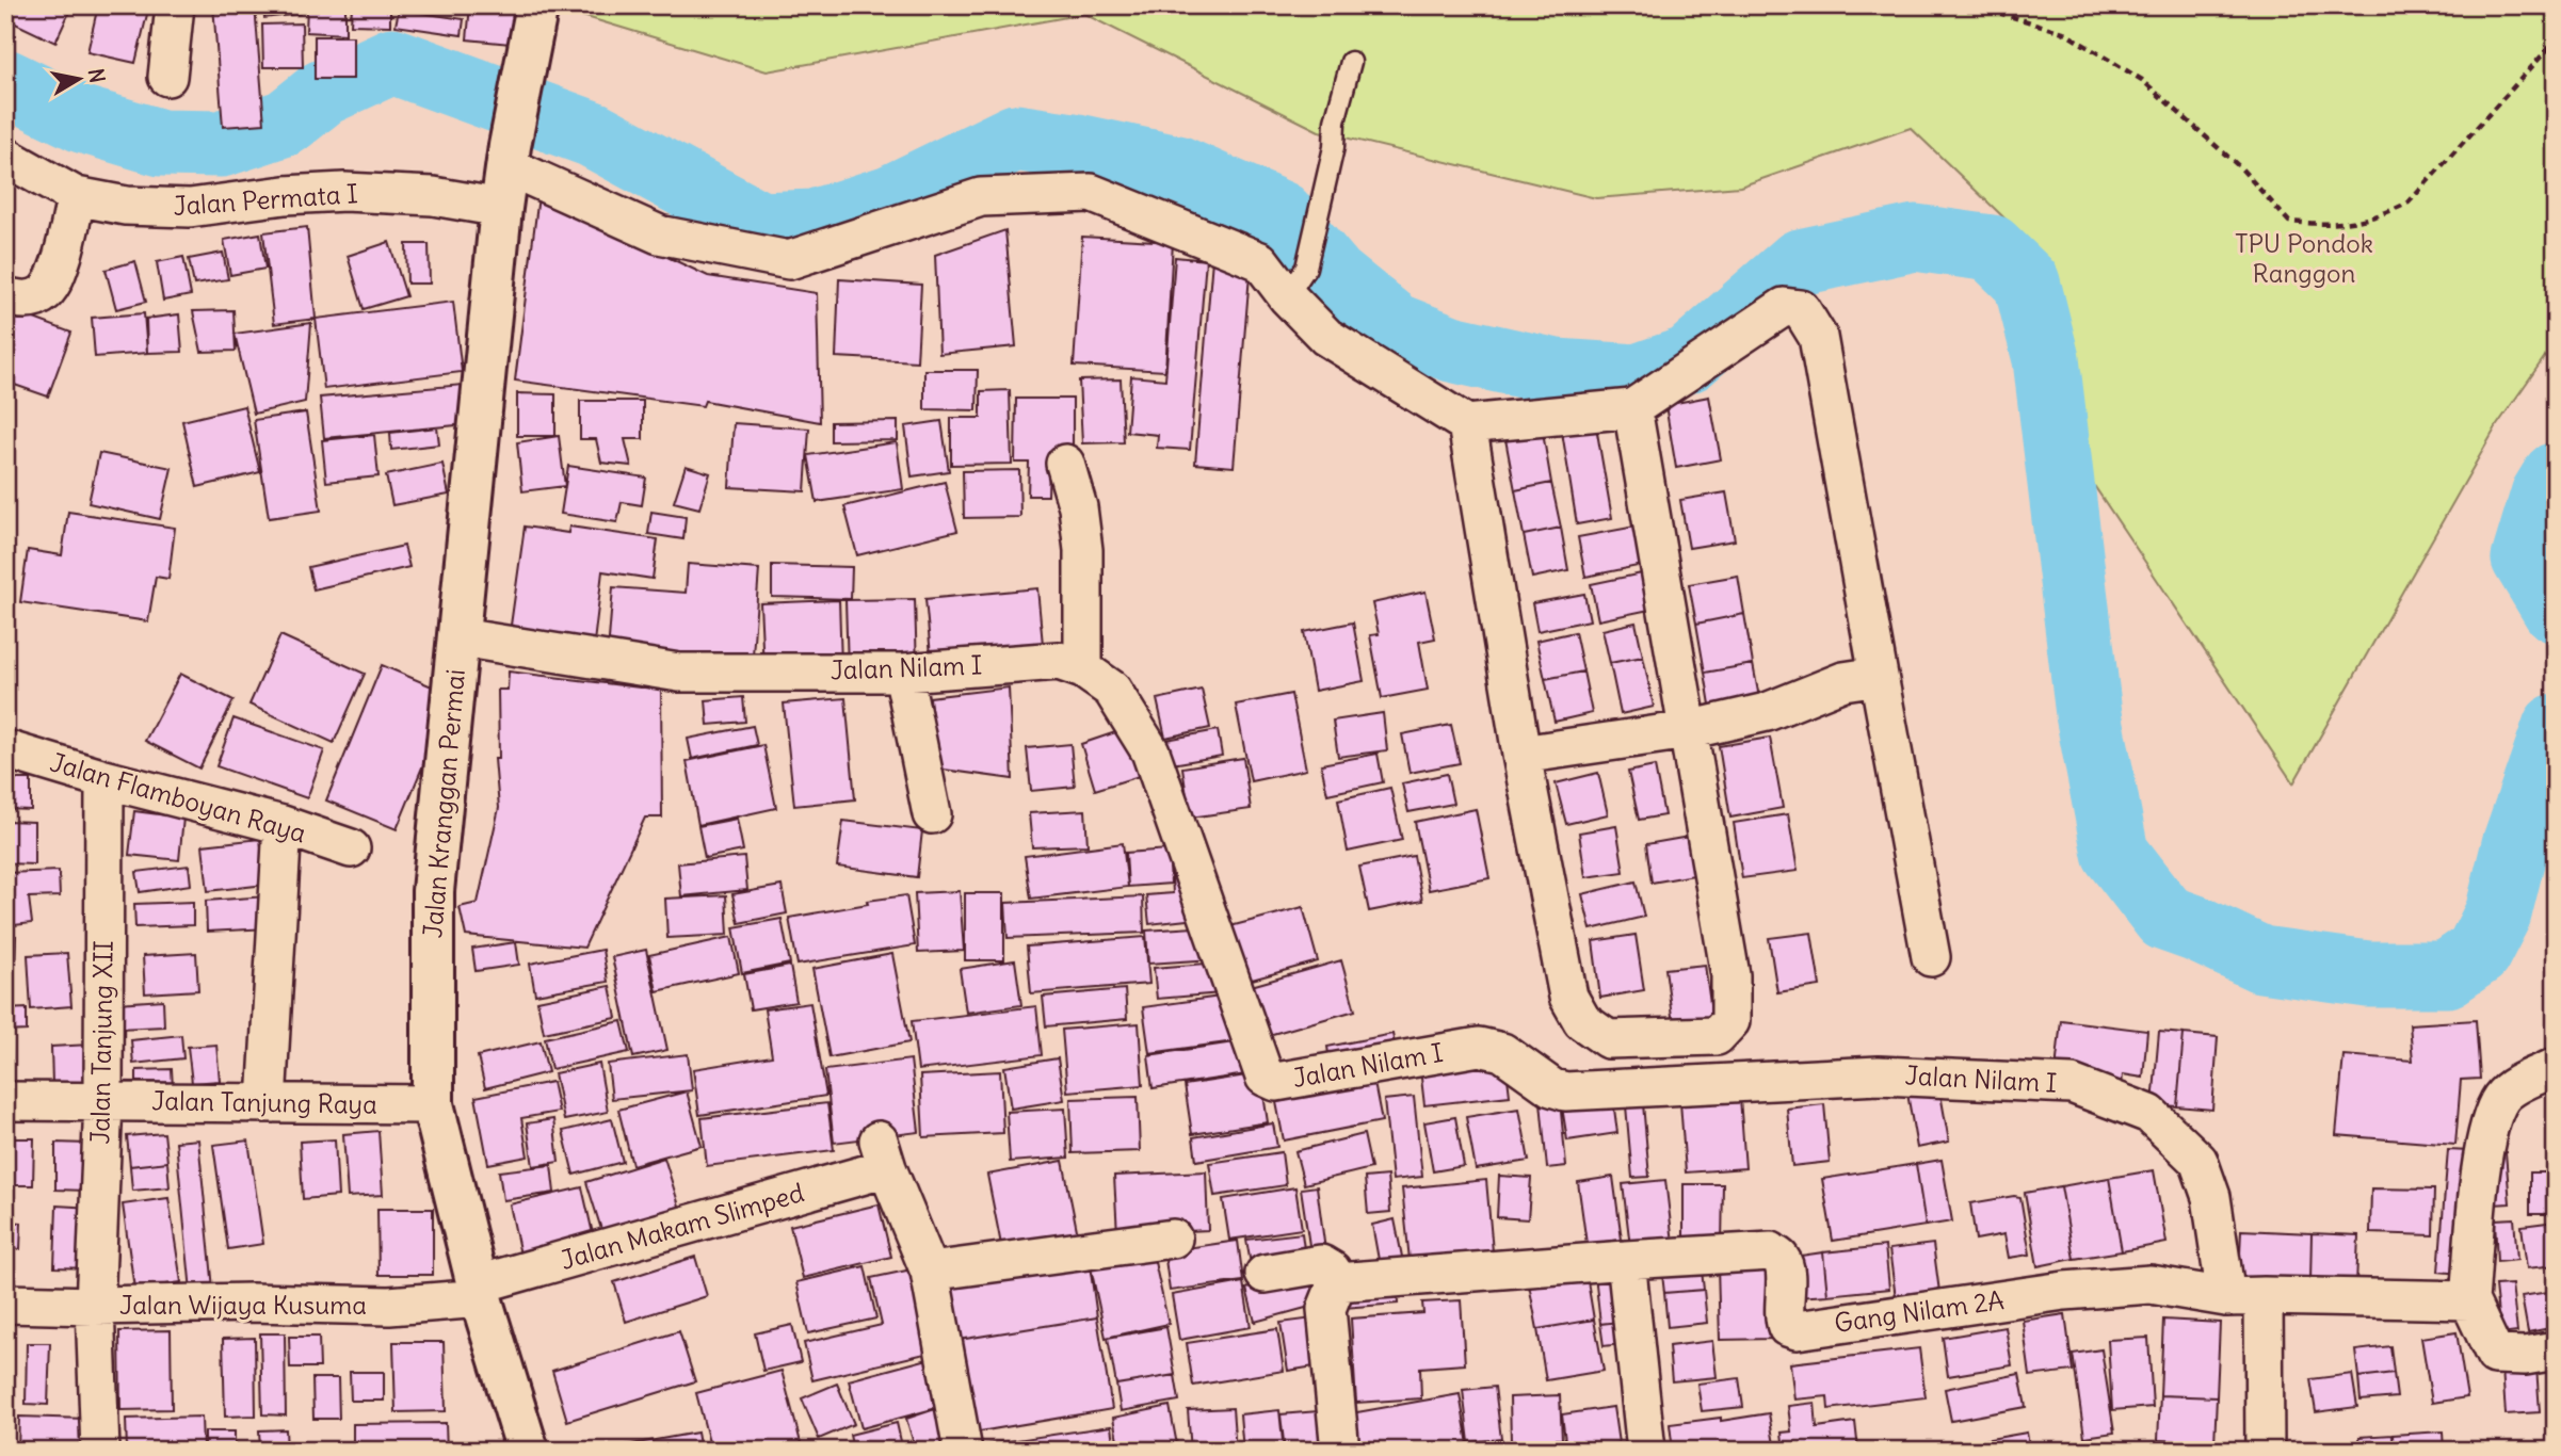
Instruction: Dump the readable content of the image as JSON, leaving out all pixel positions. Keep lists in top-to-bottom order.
{
  "streets": {
    "street": [
      "Jalan Permata I",
      "Jalan Nilam I",
      "Jalan Flamboyan Raya",
      "Jalan Kranggan Permai",
      "Jalan Tanjung XII",
      "Jalan Tanjung Raya",
      "Jalan Makam Slimped",
      "Jalan Wijaya Kusuma",
      "Gang Nilam 2A"
    ]
  },
  "crossings": [
    ["Jalan Permata I", "Jalan Kranggan Permai"],
    ["Jalan Nilam I", "Jalan Kranggan Permai"],
    ["Jalan Nilam I", "Gang Nilam 2A"],
    ["Jalan Flamboyan Raya", "Jalan Tanjung XII"],
    ["Jalan Kranggan Permai", "Jalan Tanjung Raya"],
    ["Jalan Kranggan Permai", "Jalan Makam Slimped"],
    ["Jalan Kranggan Permai", "Jalan Wijaya Kusuma"],
    ["Jalan Tanjung XII", "Jalan Tanjung Raya"],
    ["Jalan Tanjung XII", "Jalan Wijaya Kusuma"],
    ["Jalan Makam Slimped", "Jalan Wijaya Kusuma"]
  ],
  "parks": ["TPU Pondok Ranggon"],
  "north": "right"
}
